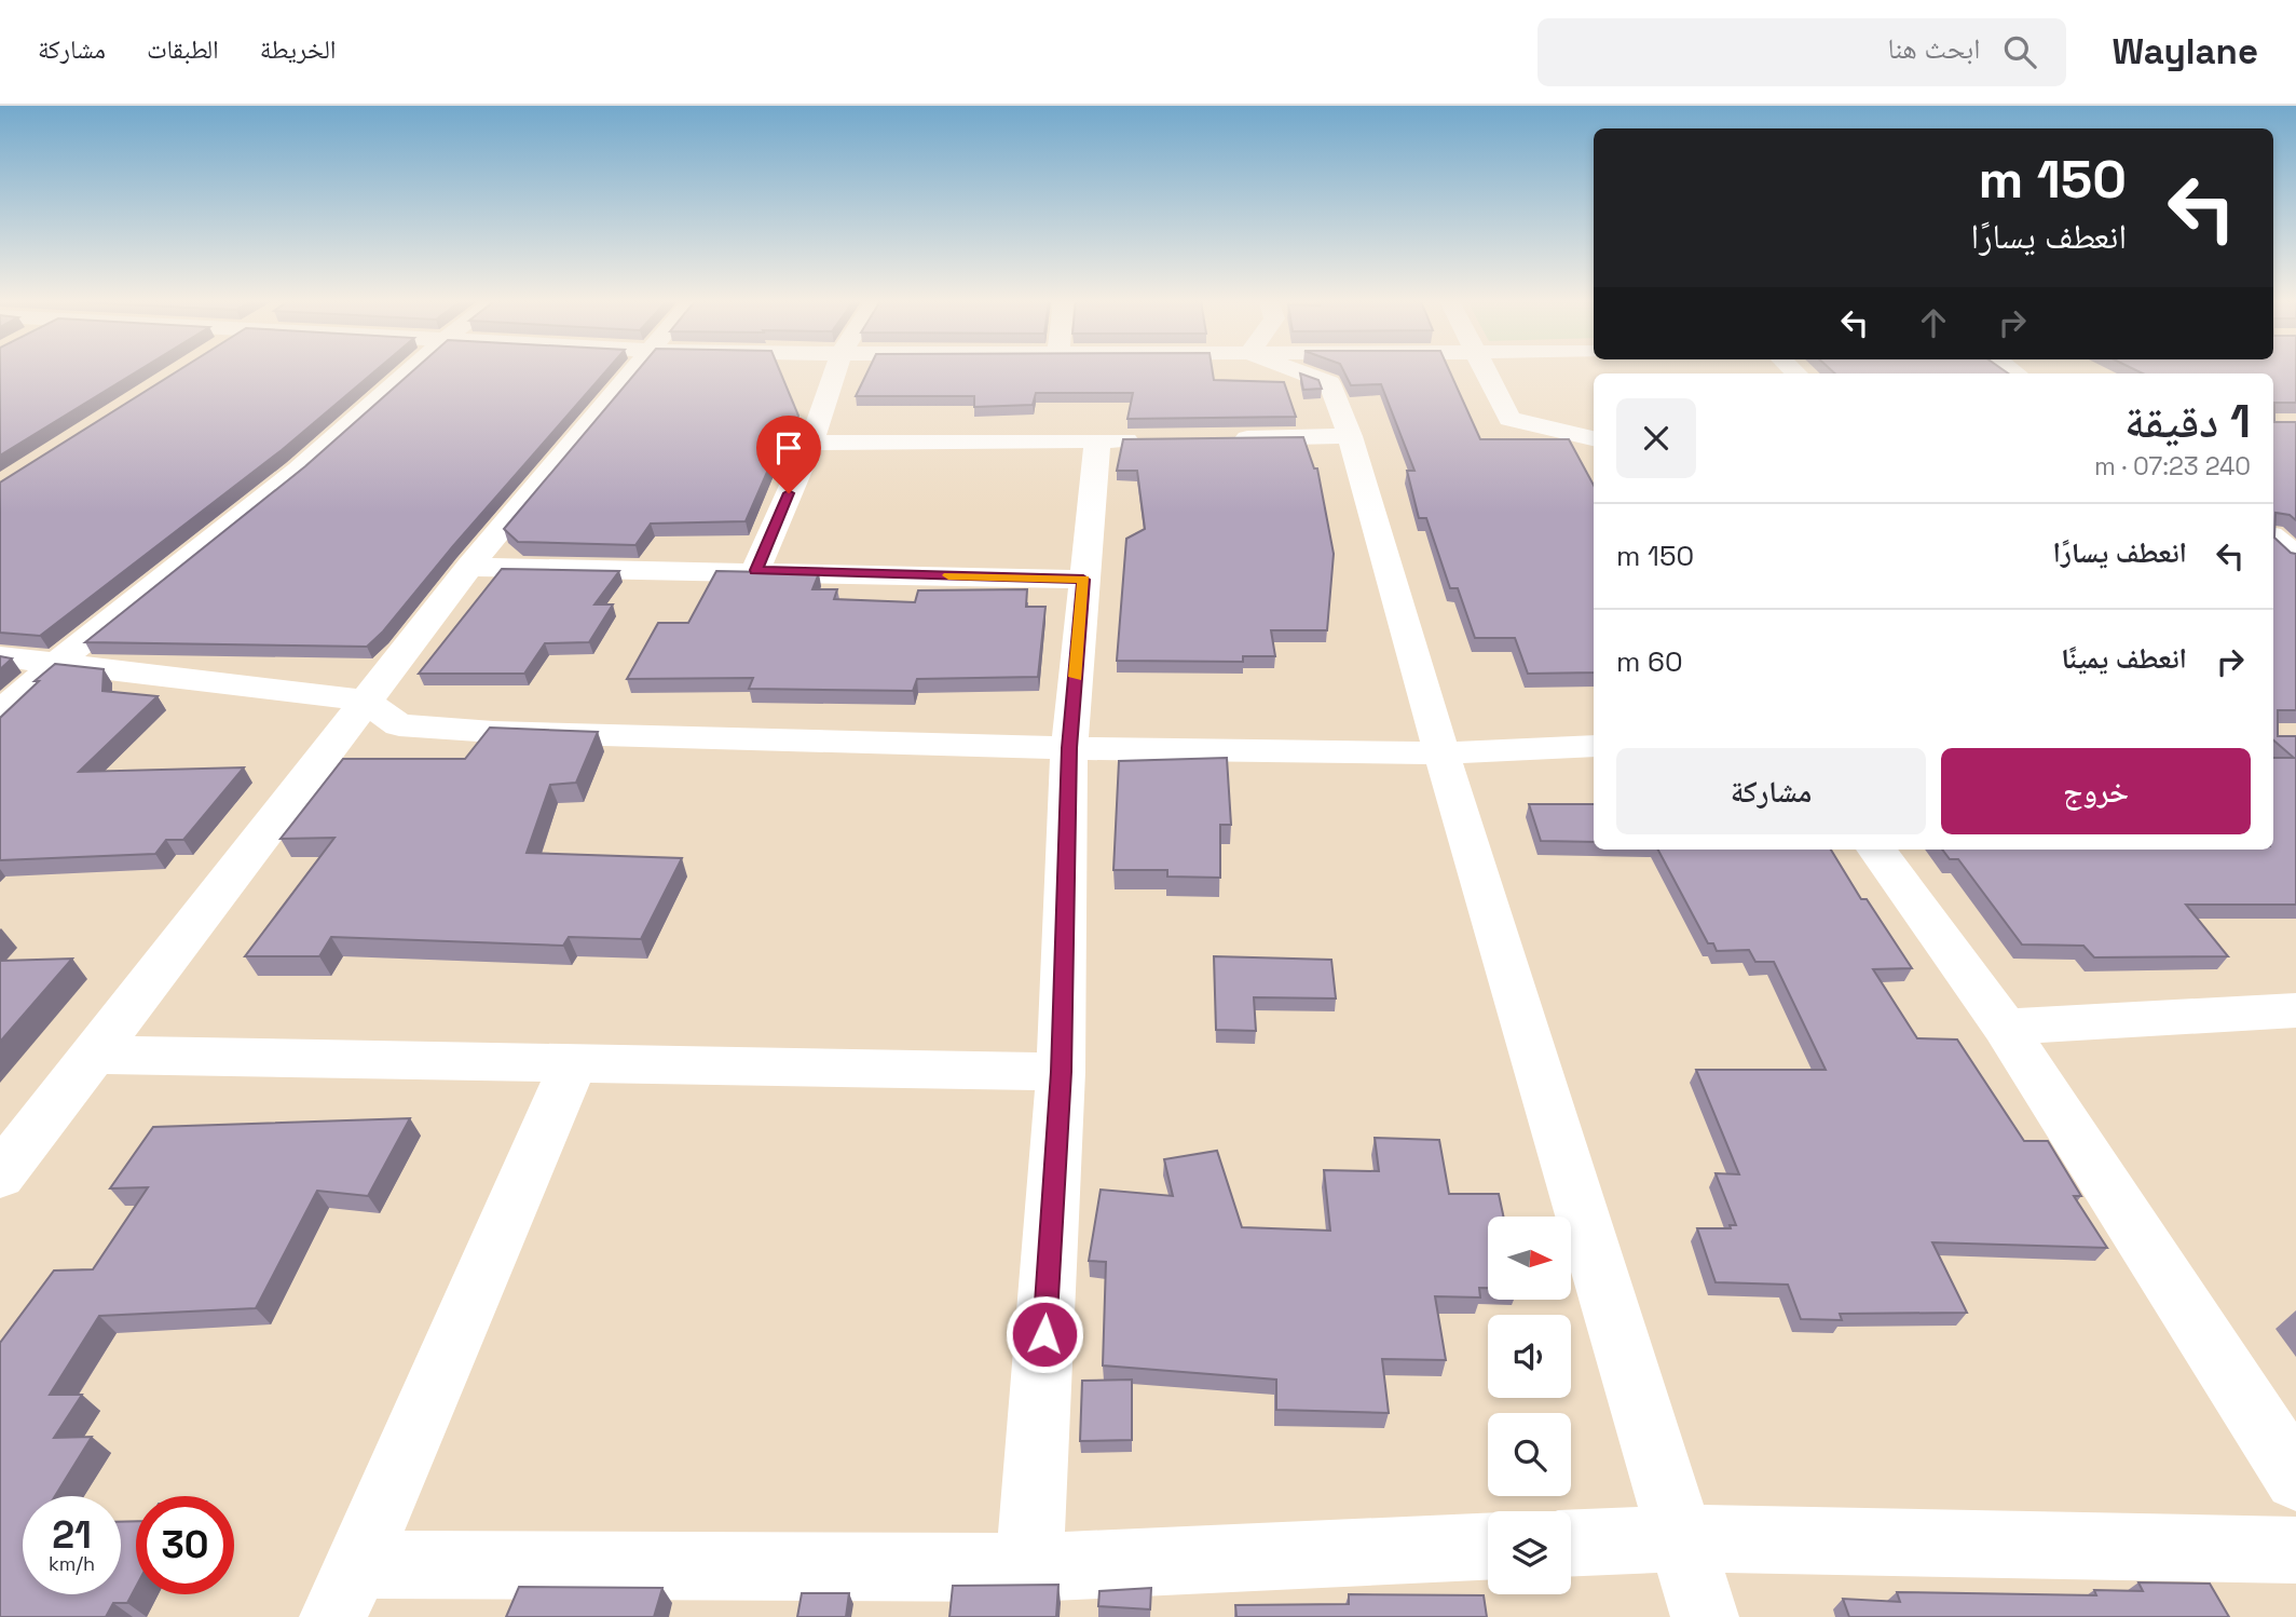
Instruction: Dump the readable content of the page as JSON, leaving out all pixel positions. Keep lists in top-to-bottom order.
{
  "north": "right",
  "page": {
    "header": "Waylane",
    "search": "ابحث هنا",
    "nav": ["الخريطة", "الطبقات", "مشاركة"],
    "turn": ["150 m", "انعطف يسارًا"],
    "heading": ["1 دقيقة", "240 m · 07:23"],
    "list": [
      {
        "name": "انعطف يسارًا",
        "value": "150 m"
      },
      {
        "name": "انعطف يمينًا",
        "value": "60 m"
      }
    ],
    "buttons": ["خروج", "مشاركة"],
    "speed": "21 km/h",
    "limit": "30"
  }
}
